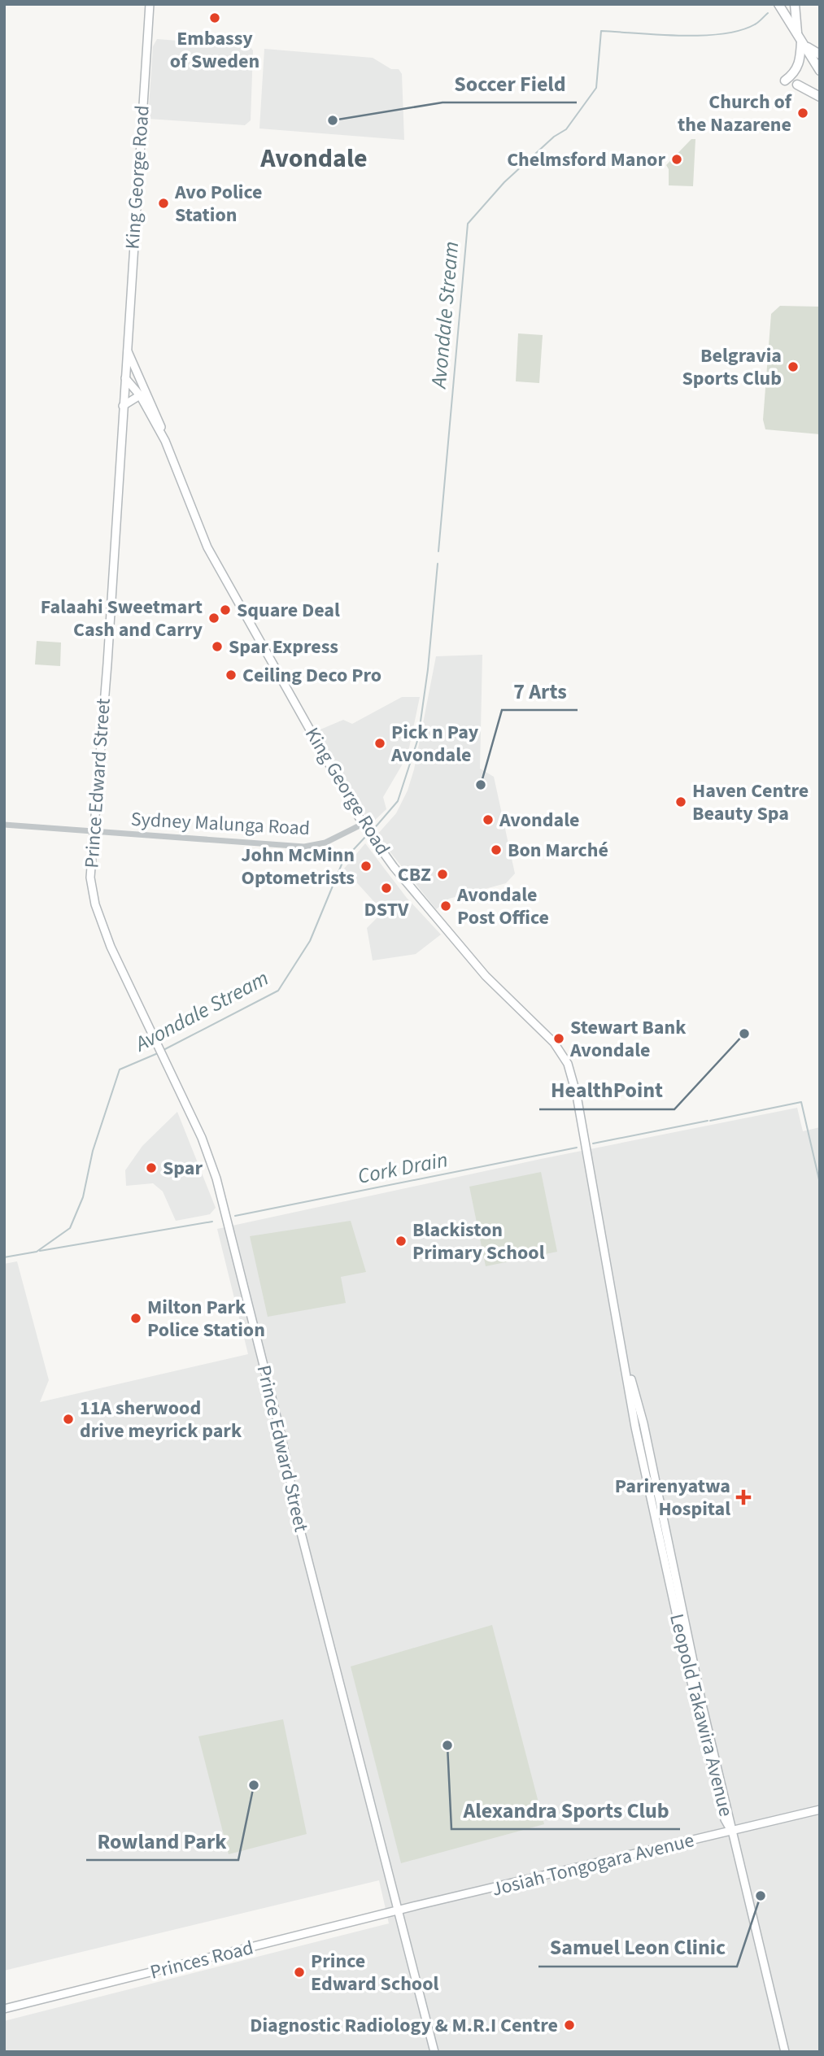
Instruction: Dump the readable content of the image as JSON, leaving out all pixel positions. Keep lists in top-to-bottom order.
{
  "streets": {
    "main road": [
      "King George Road",
      "Prince Edward Street",
      "Leopold Takawira Avenue",
      "Josiah Tongogara Avenue",
      "Princes Road"
    ],
    "street": ["Sydney Malunga Road"]
  },
  "crossings": [
    ["King George Road", "Prince Edward Street"],
    ["King George Road", "Sydney Malunga Road"],
    ["King George Road", "Leopold Takawira Avenue"],
    ["Prince Edward Street", "Sydney Malunga Road"],
    ["Prince Edward Street", "Josiah Tongogara Avenue"],
    ["Prince Edward Street", "Princes Road"],
    ["Leopold Takawira Avenue", "Josiah Tongogara Avenue"],
    ["Josiah Tongogara Avenue", "Princes Road"]
  ],
  "districts": ["Avondale"],
  "water": ["Avondale Stream", "Cork Drain"],
  "places": {
    "other": [
      "Embassy of Sweden",
      "Church of the Nazarene",
      "Soccer Field",
      "Chelmsford Manor",
      "Avo Police Station",
      "Belgravia Sports Club",
      "Square Deal",
      "Falaahi Sweetmart Cash and Carry",
      "Spar Express",
      "Ceiling Deco Pro",
      "Pick n Pay Avondale",
      "7 Arts",
      "Haven Centre Beauty Spa",
      "Avondale",
      "Bon Marché",
      "John McMinn Optometrists",
      "CBZ",
      "DSTV",
      "Avondale Post Office",
      "HealthPoint",
      "Stewart Bank Avondale",
      "Spar",
      "Blackiston Primary School",
      "Milton Park Police Station",
      "11A sherwood drive meyrick park",
      "Alexandra Sports Club",
      "Rowland Park",
      "Samuel Leon Clinic",
      "Prince Edward School",
      "Diagnostic Radiology & M.R.I Centre"
    ],
    "health": ["Parirenyatwa Hospital"]
  }
}
